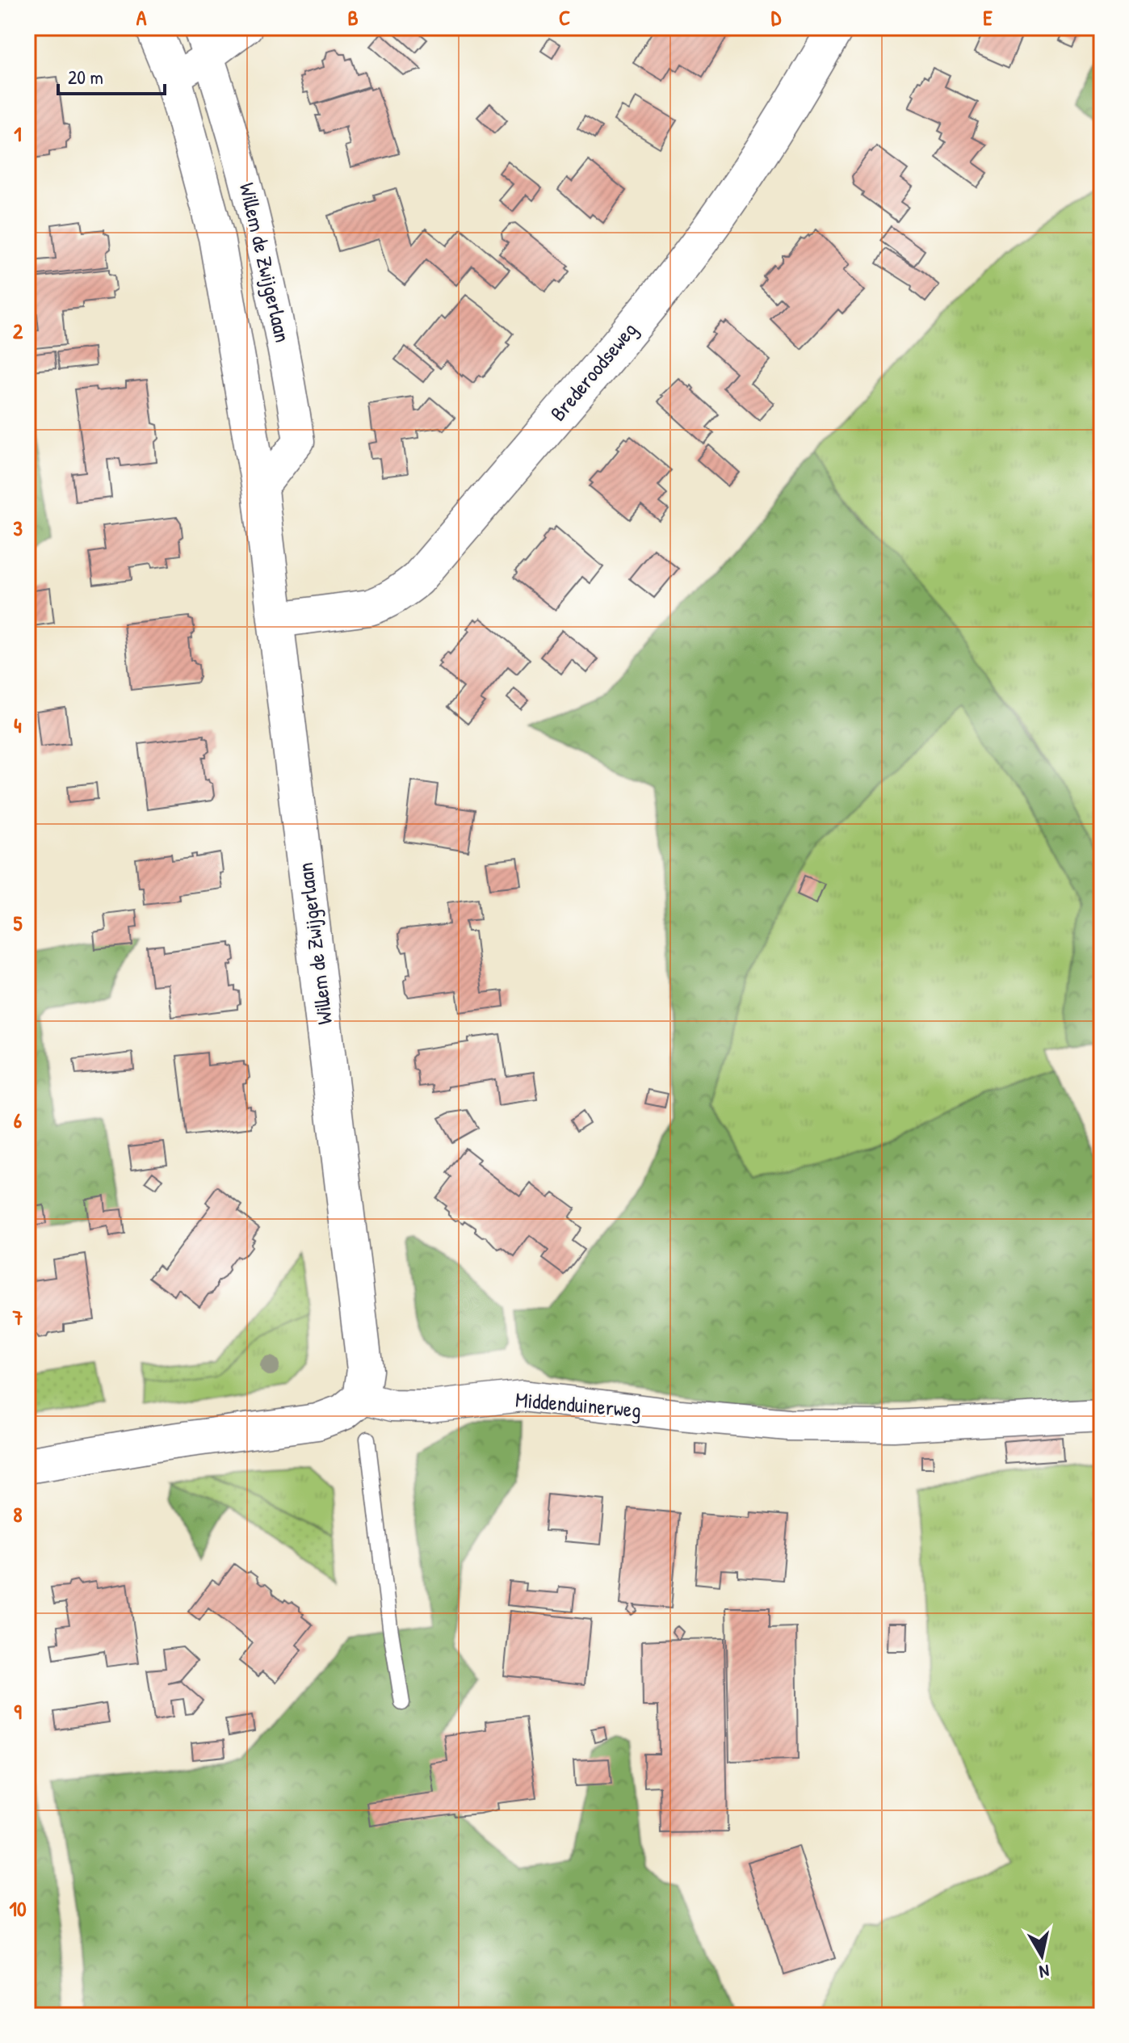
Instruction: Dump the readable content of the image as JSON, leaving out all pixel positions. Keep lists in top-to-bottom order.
{
  "streets": {
    "street": ["Willem de Zwijgerlaan", "Brederoodseweg", "Middenduinerweg"]
  },
  "crossings": [
    ["Willem de Zwijgerlaan", "Brederoodseweg"],
    ["Willem de Zwijgerlaan", "Middenduinerweg"]
  ],
  "scale_bar": "20 m",
  "north": "bottom",
  "grid": {
    "columns": [
      "A",
      "B",
      "C",
      "D",
      "E"
    ],
    "rows": [
      "1",
      "2",
      "3",
      "4",
      "5",
      "6",
      "7",
      "8",
      "9",
      "10"
    ]
  }
}
